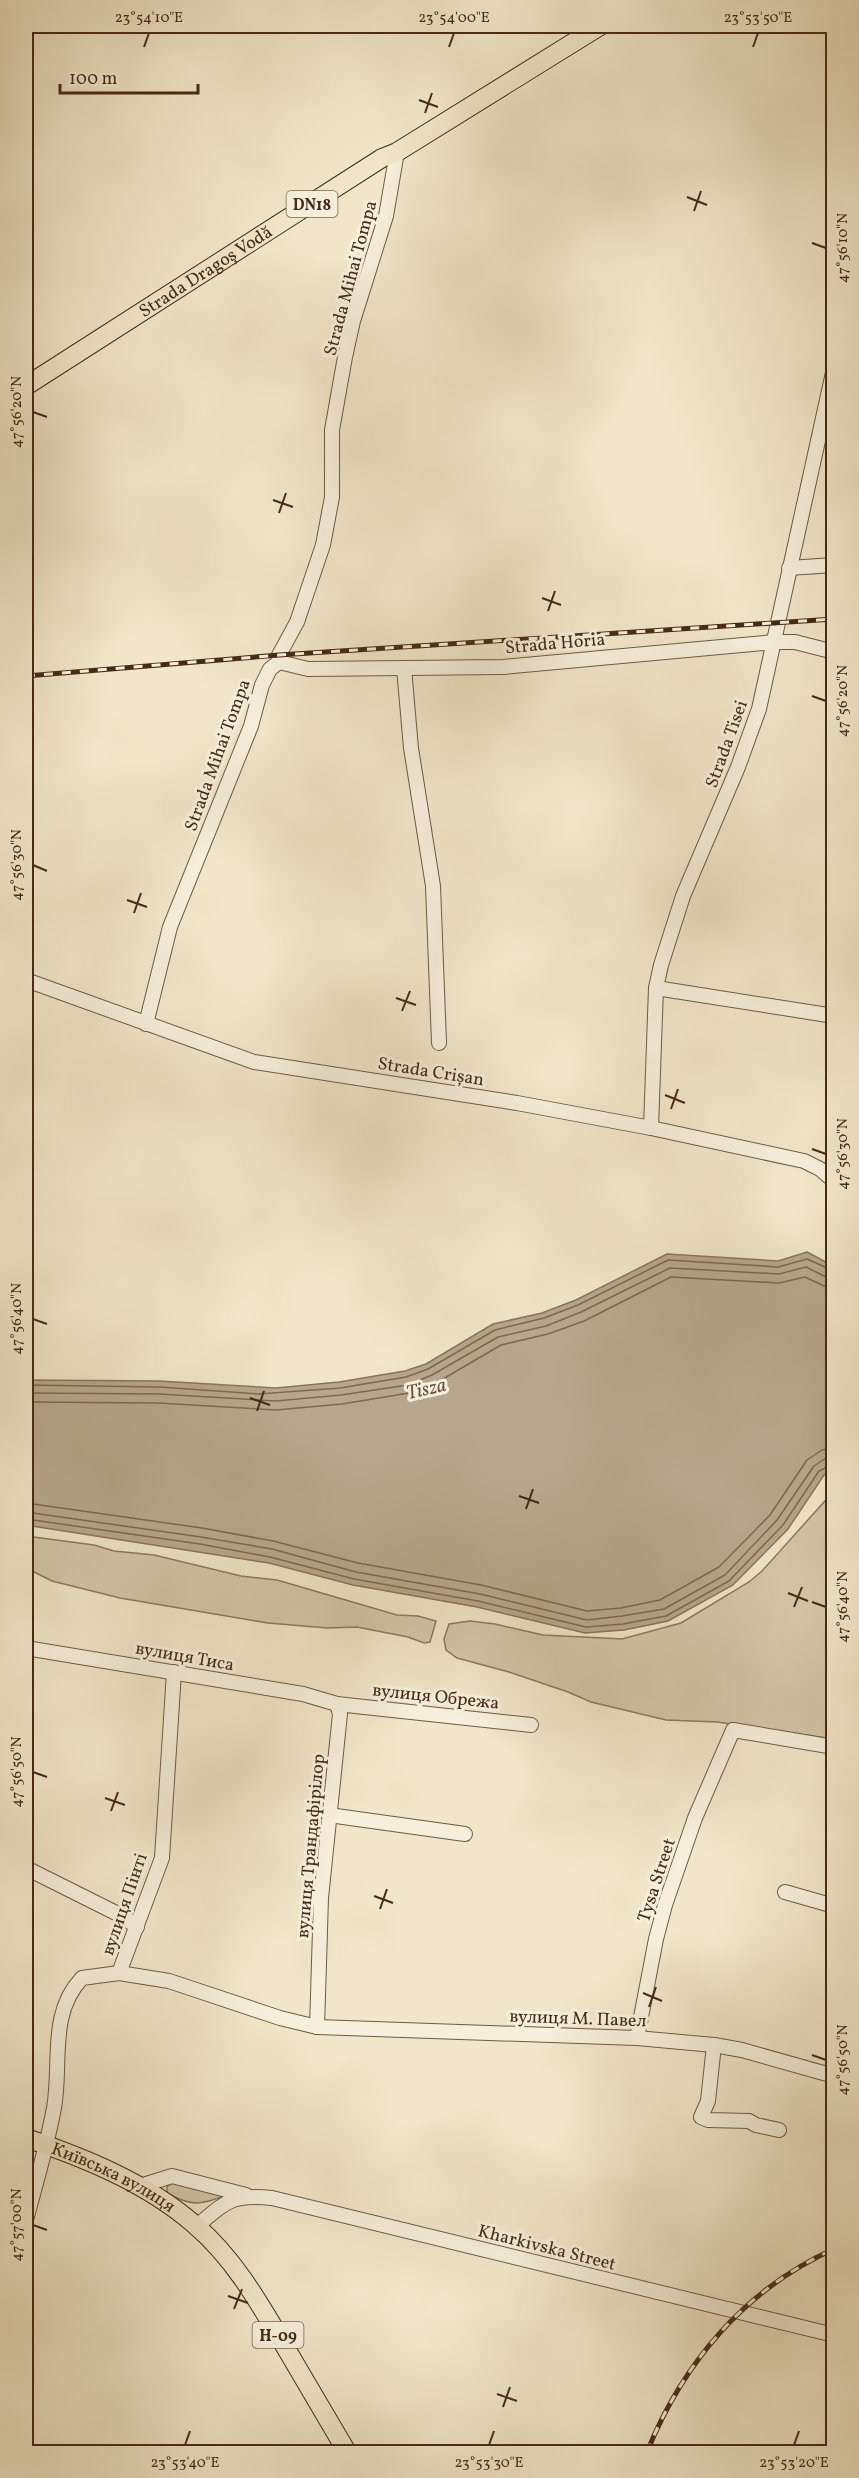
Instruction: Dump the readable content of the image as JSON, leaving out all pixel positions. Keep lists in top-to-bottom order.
{
  "streets": {
    "main road": [
      "DN18",
      "Strada Dragoș Vodă",
      "Київська вулиця",
      "Н-09"
    ],
    "street": [
      "Strada Mihai Tompa",
      "Strada Horia",
      "Strada Tisei",
      "Strada Crișan",
      "вулиця Тиса",
      "вулиця Обрежа",
      "вулиця Трандафірілор",
      "Tysa Street",
      "вулиця Пінті",
      "вулиця М. Павел",
      "Kharkivska Street"
    ]
  },
  "crossings": [
    ["Strada Dragoș Vodă", "Strada Mihai Tompa"],
    ["Strada Mihai Tompa", "Strada Horia"],
    ["Strada Mihai Tompa", "Strada Crișan"],
    ["Strada Horia", "Strada Tisei"],
    ["Strada Tisei", "Strada Crișan"],
    ["вулиця Тиса", "вулиця Обрежа"],
    ["вулиця Тиса", "вулиця Трандафірілор"],
    ["вулиця Тиса", "вулиця Пінті"],
    ["вулиця Обрежа", "вулиця Трандафірілор"],
    ["вулиця Трандафірілор", "вулиця М. Павел"],
    ["Tysa Street", "вулиця М. Павел"],
    ["вулиця Пінті", "вулиця М. Павел"],
    ["вулиця Пінті", "Київська вулиця"],
    ["Київська вулиця", "Kharkivska Street"],
    ["Київська вулиця", "Н-09"],
    ["Kharkivska Street", "Н-09"]
  ],
  "water": ["Tisza"],
  "scale_bar": "100 m",
  "coordinates": [
    "23°54'10\"E",
    "23°54'00\"E",
    "23°53'50\"E",
    "47°56'10\"N",
    "47°56'20\"N",
    "47°56'30\"N",
    "47°56'40\"N",
    "47°56'50\"N",
    "47°57'00\"N",
    "23°53'40\"E",
    "23°53'30\"E",
    "23°53'20\"E"
  ]
}
